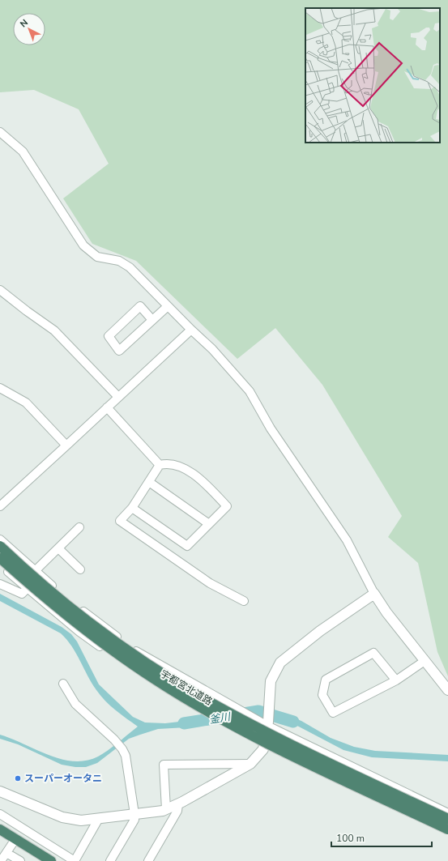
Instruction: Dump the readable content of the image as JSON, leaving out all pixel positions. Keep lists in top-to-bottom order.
{
  "streets": {
    "highway": ["宇都宮北道路"]
  },
  "water": ["釜川"],
  "places": ["スーパーオータニ"],
  "scale_bar": "100 m",
  "north": "top left"
}
